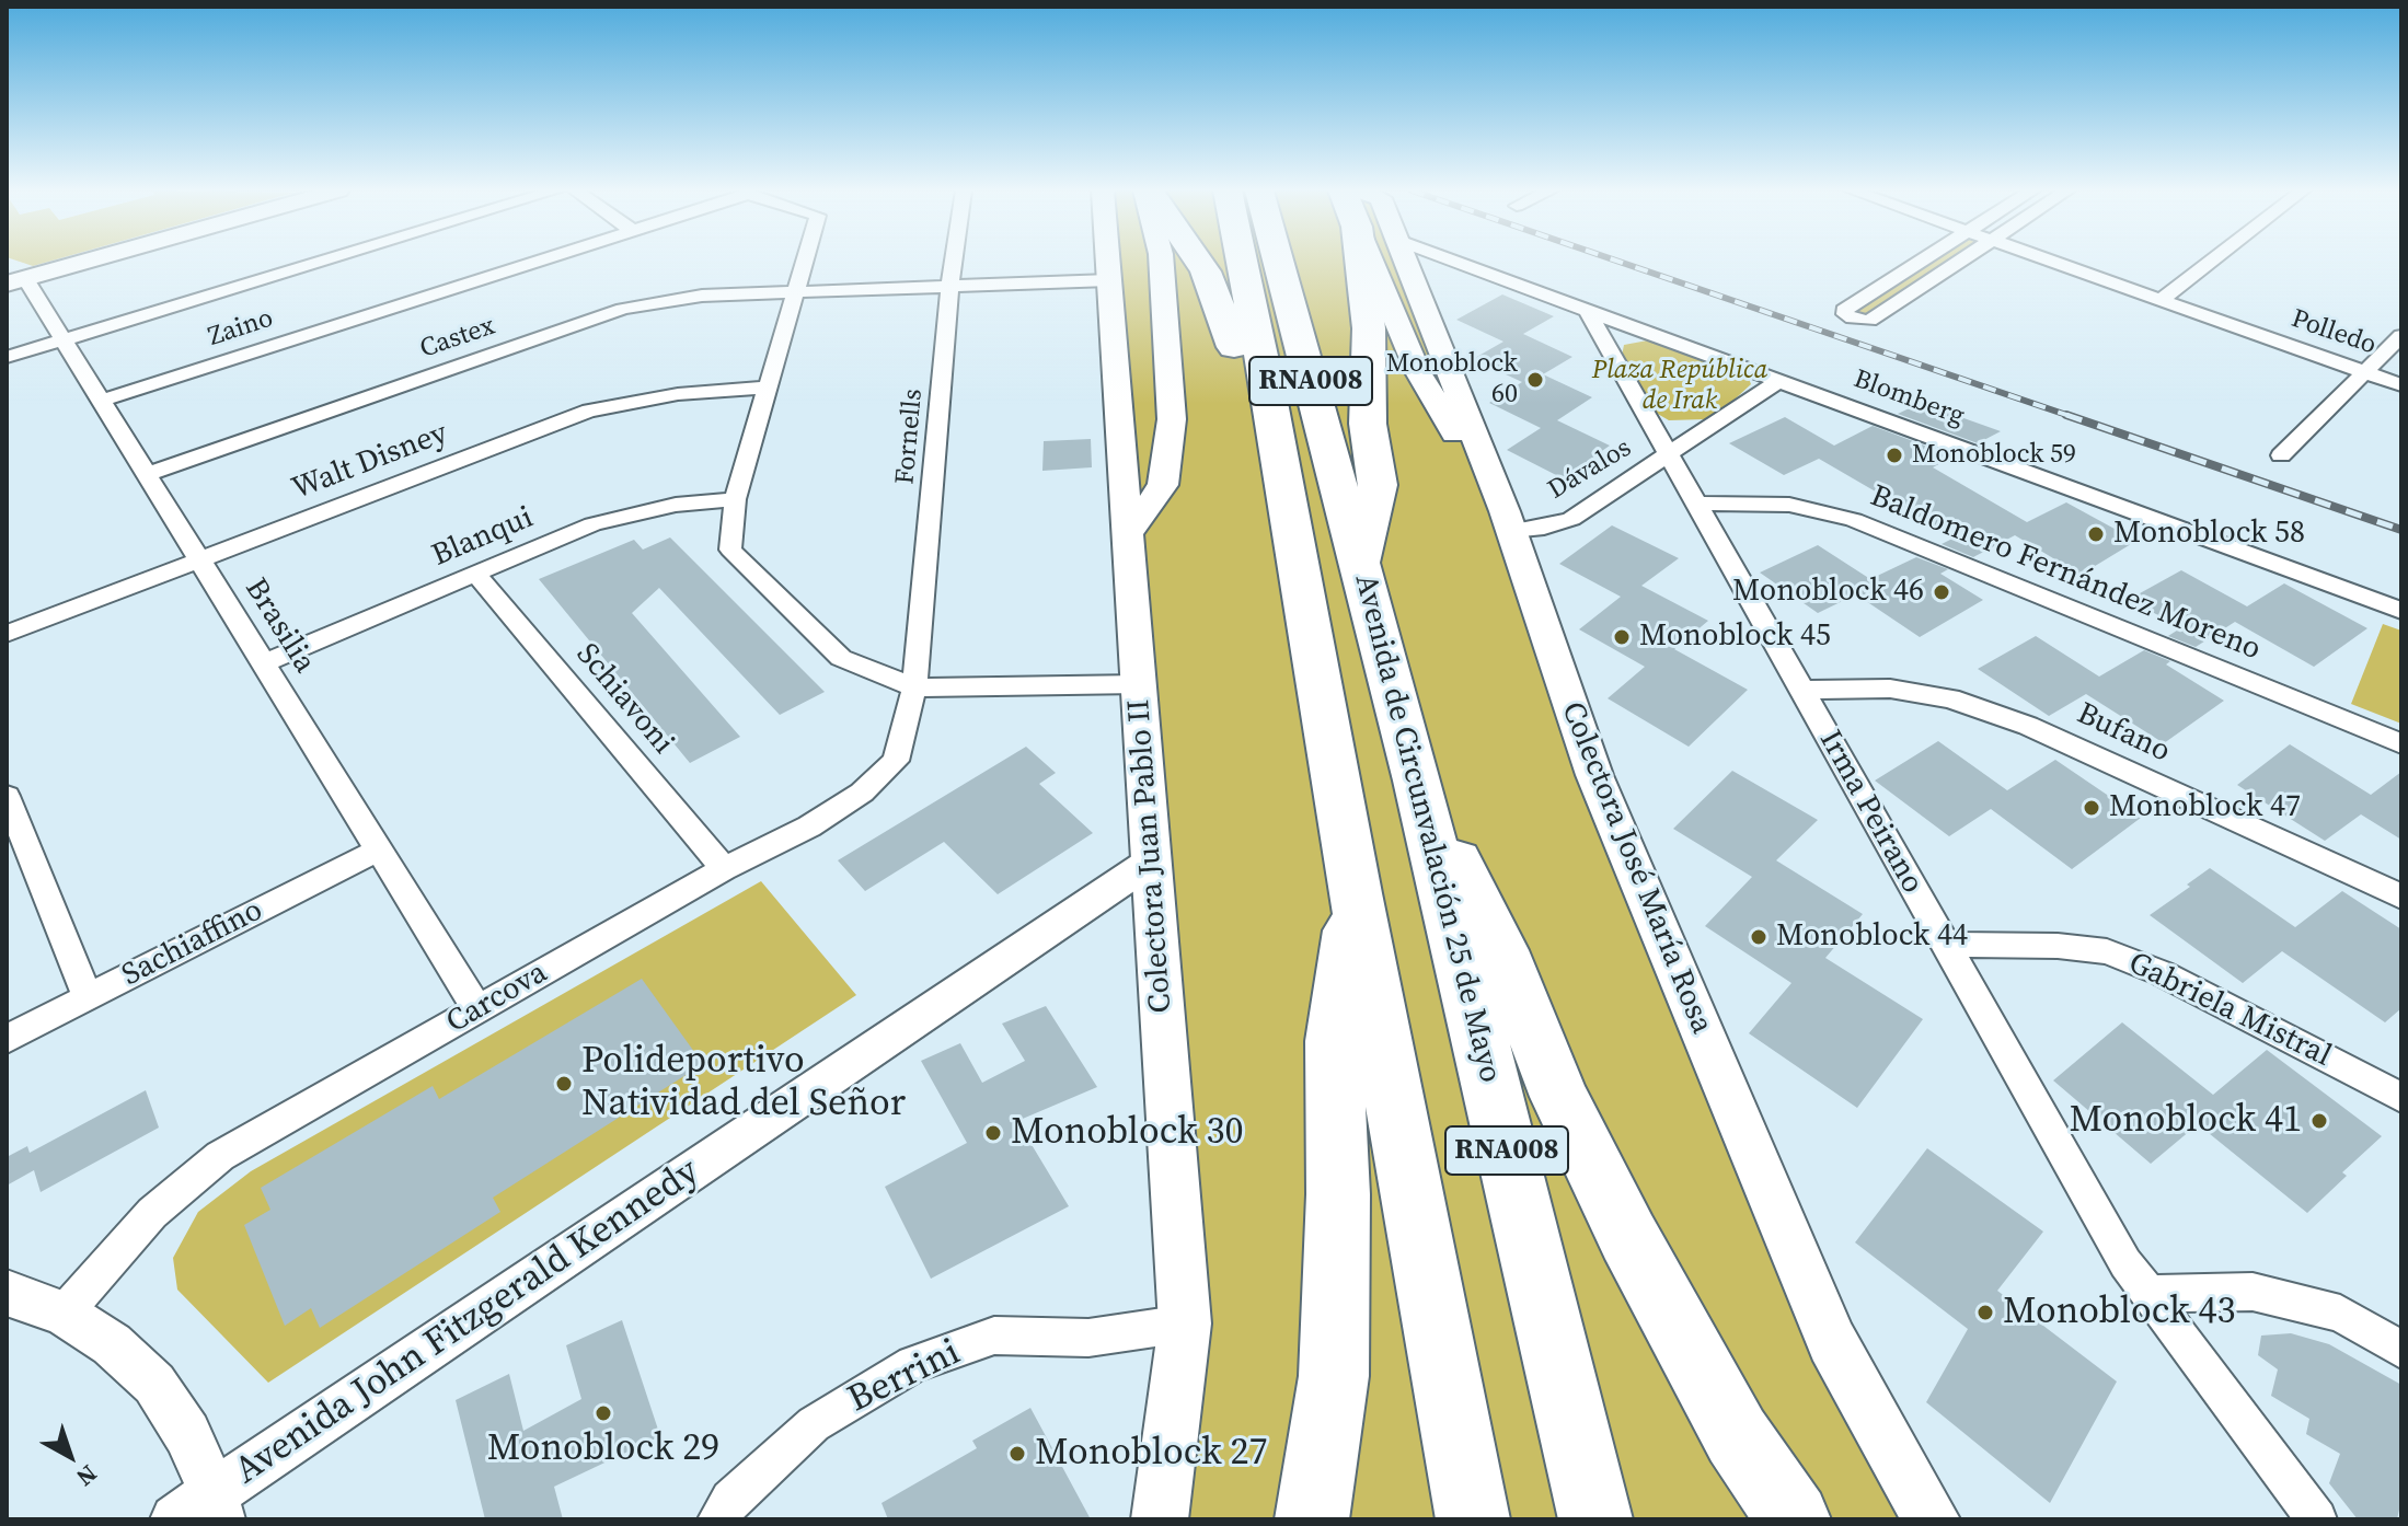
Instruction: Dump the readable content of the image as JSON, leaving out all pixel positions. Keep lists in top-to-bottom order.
{
  "streets": {
    "highway": ["RNA008", "Avenida de Circunvalación 25 de Mayo"],
    "main road": ["Colectora Juan Pablo II", "Colectora José María Rosa"],
    "street": [
      "Zaino",
      "Polledo",
      "Castex",
      "Blomberg",
      "Fornells",
      "Walt Disney",
      "Dávalos",
      "Blanqui",
      "Baldomero Fernández Moreno",
      "Brasilia",
      "Schiavoni",
      "Bufano",
      "Irma Peirano",
      "Sachiaffino",
      "Carcova",
      "Gabriela Mistral",
      "Avenida John Fitzgerald Kennedy",
      "Berrini"
    ]
  },
  "crossings": [
    ["Zaino", "Castex"],
    ["Zaino", "Brasilia"],
    ["Castex", "Fornells"],
    ["Castex", "Brasilia"],
    ["Castex", "Colectora Juan Pablo II"],
    ["RNA008", "Avenida de Circunvalación 25 de Mayo"],
    ["Blomberg", "Dávalos"],
    ["Blomberg", "Irma Peirano"],
    ["Fornells", "Carcova"],
    ["Walt Disney", "Brasilia"],
    ["Dávalos", "Irma Peirano"],
    ["Dávalos", "Colectora José María Rosa"],
    ["Blanqui", "Brasilia"],
    ["Blanqui", "Schiavoni"],
    ["Baldomero Fernández Moreno", "Irma Peirano"],
    ["Brasilia", "Sachiaffino"],
    ["Brasilia", "Carcova"],
    ["Schiavoni", "Carcova"],
    ["Bufano", "Irma Peirano"],
    ["Irma Peirano", "Gabriela Mistral"],
    ["Colectora Juan Pablo II", "Avenida John Fitzgerald Kennedy"],
    ["Colectora Juan Pablo II", "Berrini"]
  ],
  "parks": ["Plaza República de Irak"],
  "places": [
    "Monoblock 60",
    "Monoblock 59",
    "Monoblock 58",
    "Monoblock 46",
    "Monoblock 45",
    "Monoblock 47",
    "Monoblock 44",
    "Polideportivo Natividad del Señor",
    "Monoblock 41",
    "Monoblock 30",
    "Monoblock 43",
    "Monoblock 29",
    "Monoblock 27"
  ],
  "north": "bottom right"
}
